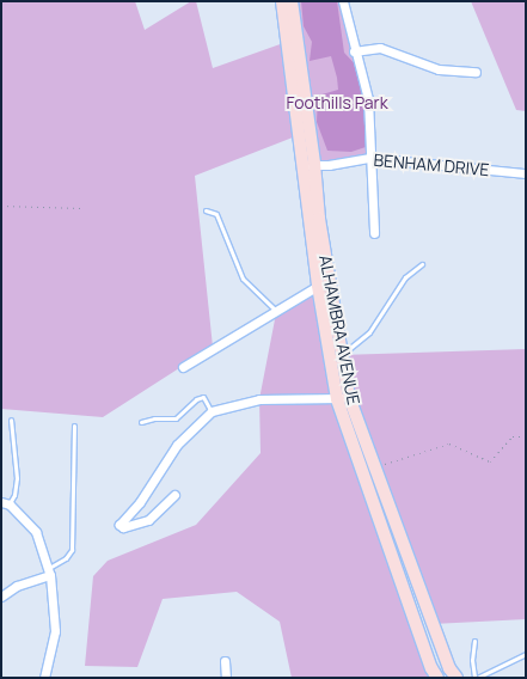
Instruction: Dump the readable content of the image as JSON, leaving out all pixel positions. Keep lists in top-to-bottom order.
{
  "streets": {
    "main road": ["ALHAMBRA AVENUE"],
    "street": ["BENHAM DRIVE"]
  },
  "crossings": [
    ["BENHAM DRIVE", "ALHAMBRA AVENUE"]
  ],
  "parks": ["Foothills Park"]
}
